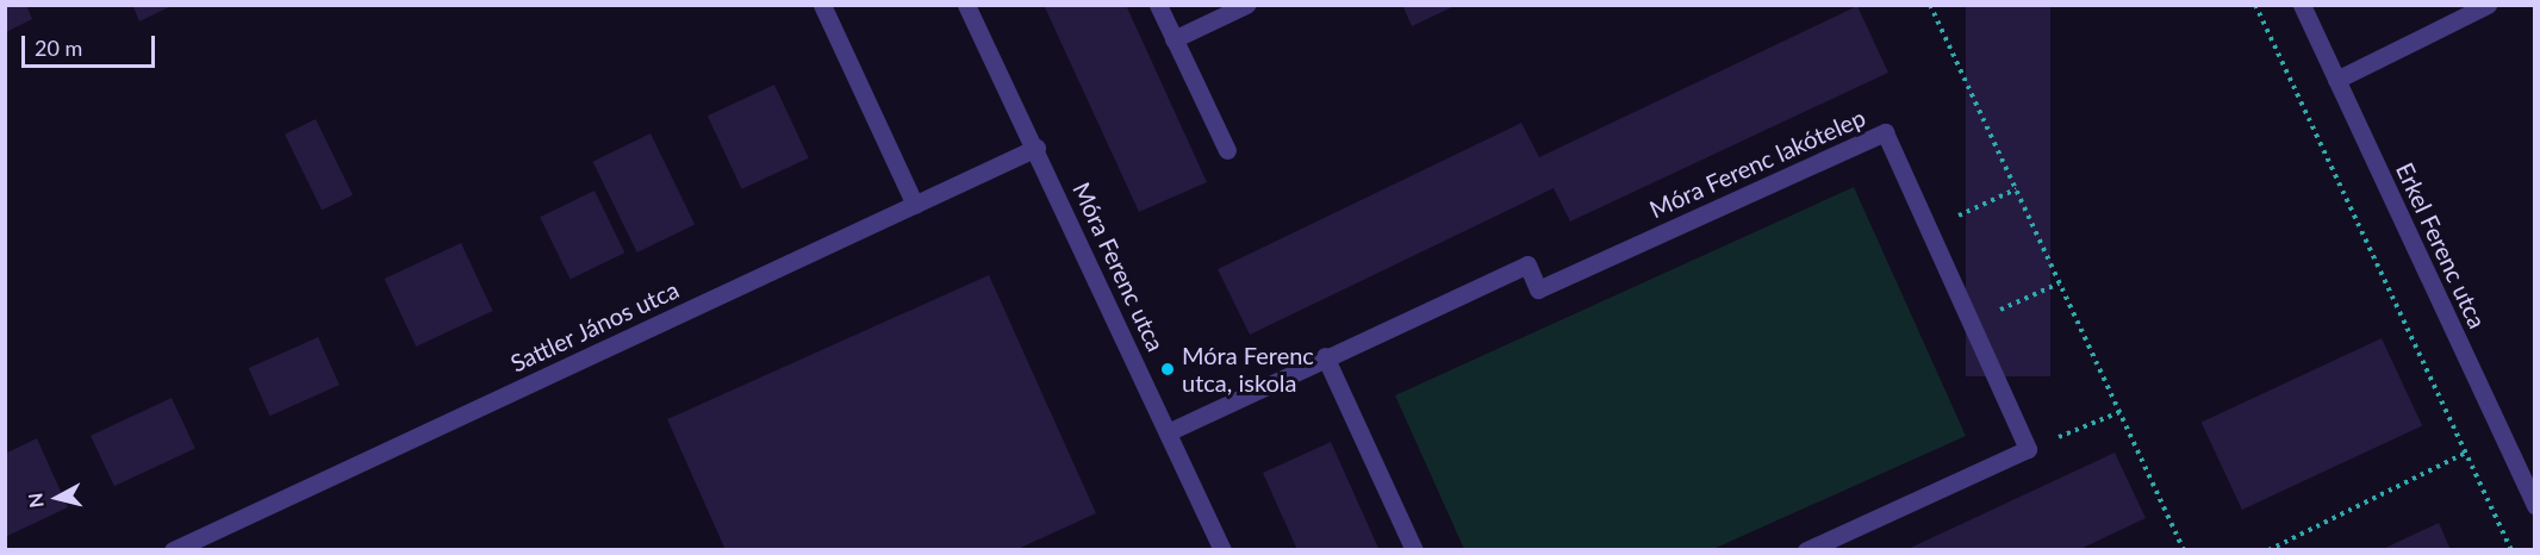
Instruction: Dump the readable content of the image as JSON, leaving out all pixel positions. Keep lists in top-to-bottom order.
{
  "streets": {
    "street": [
      "Móra Ferenc lakótelep",
      "Erkel Ferenc utca",
      "Móra Ferenc utca",
      "Sattler János utca"
    ]
  },
  "crossings": [
    ["Móra Ferenc lakótelep", "Móra Ferenc utca"],
    ["Móra Ferenc utca", "Sattler János utca"]
  ],
  "places": ["Móra Ferenc utca, iskola"],
  "scale_bar": "20 m",
  "north": "left"
}
